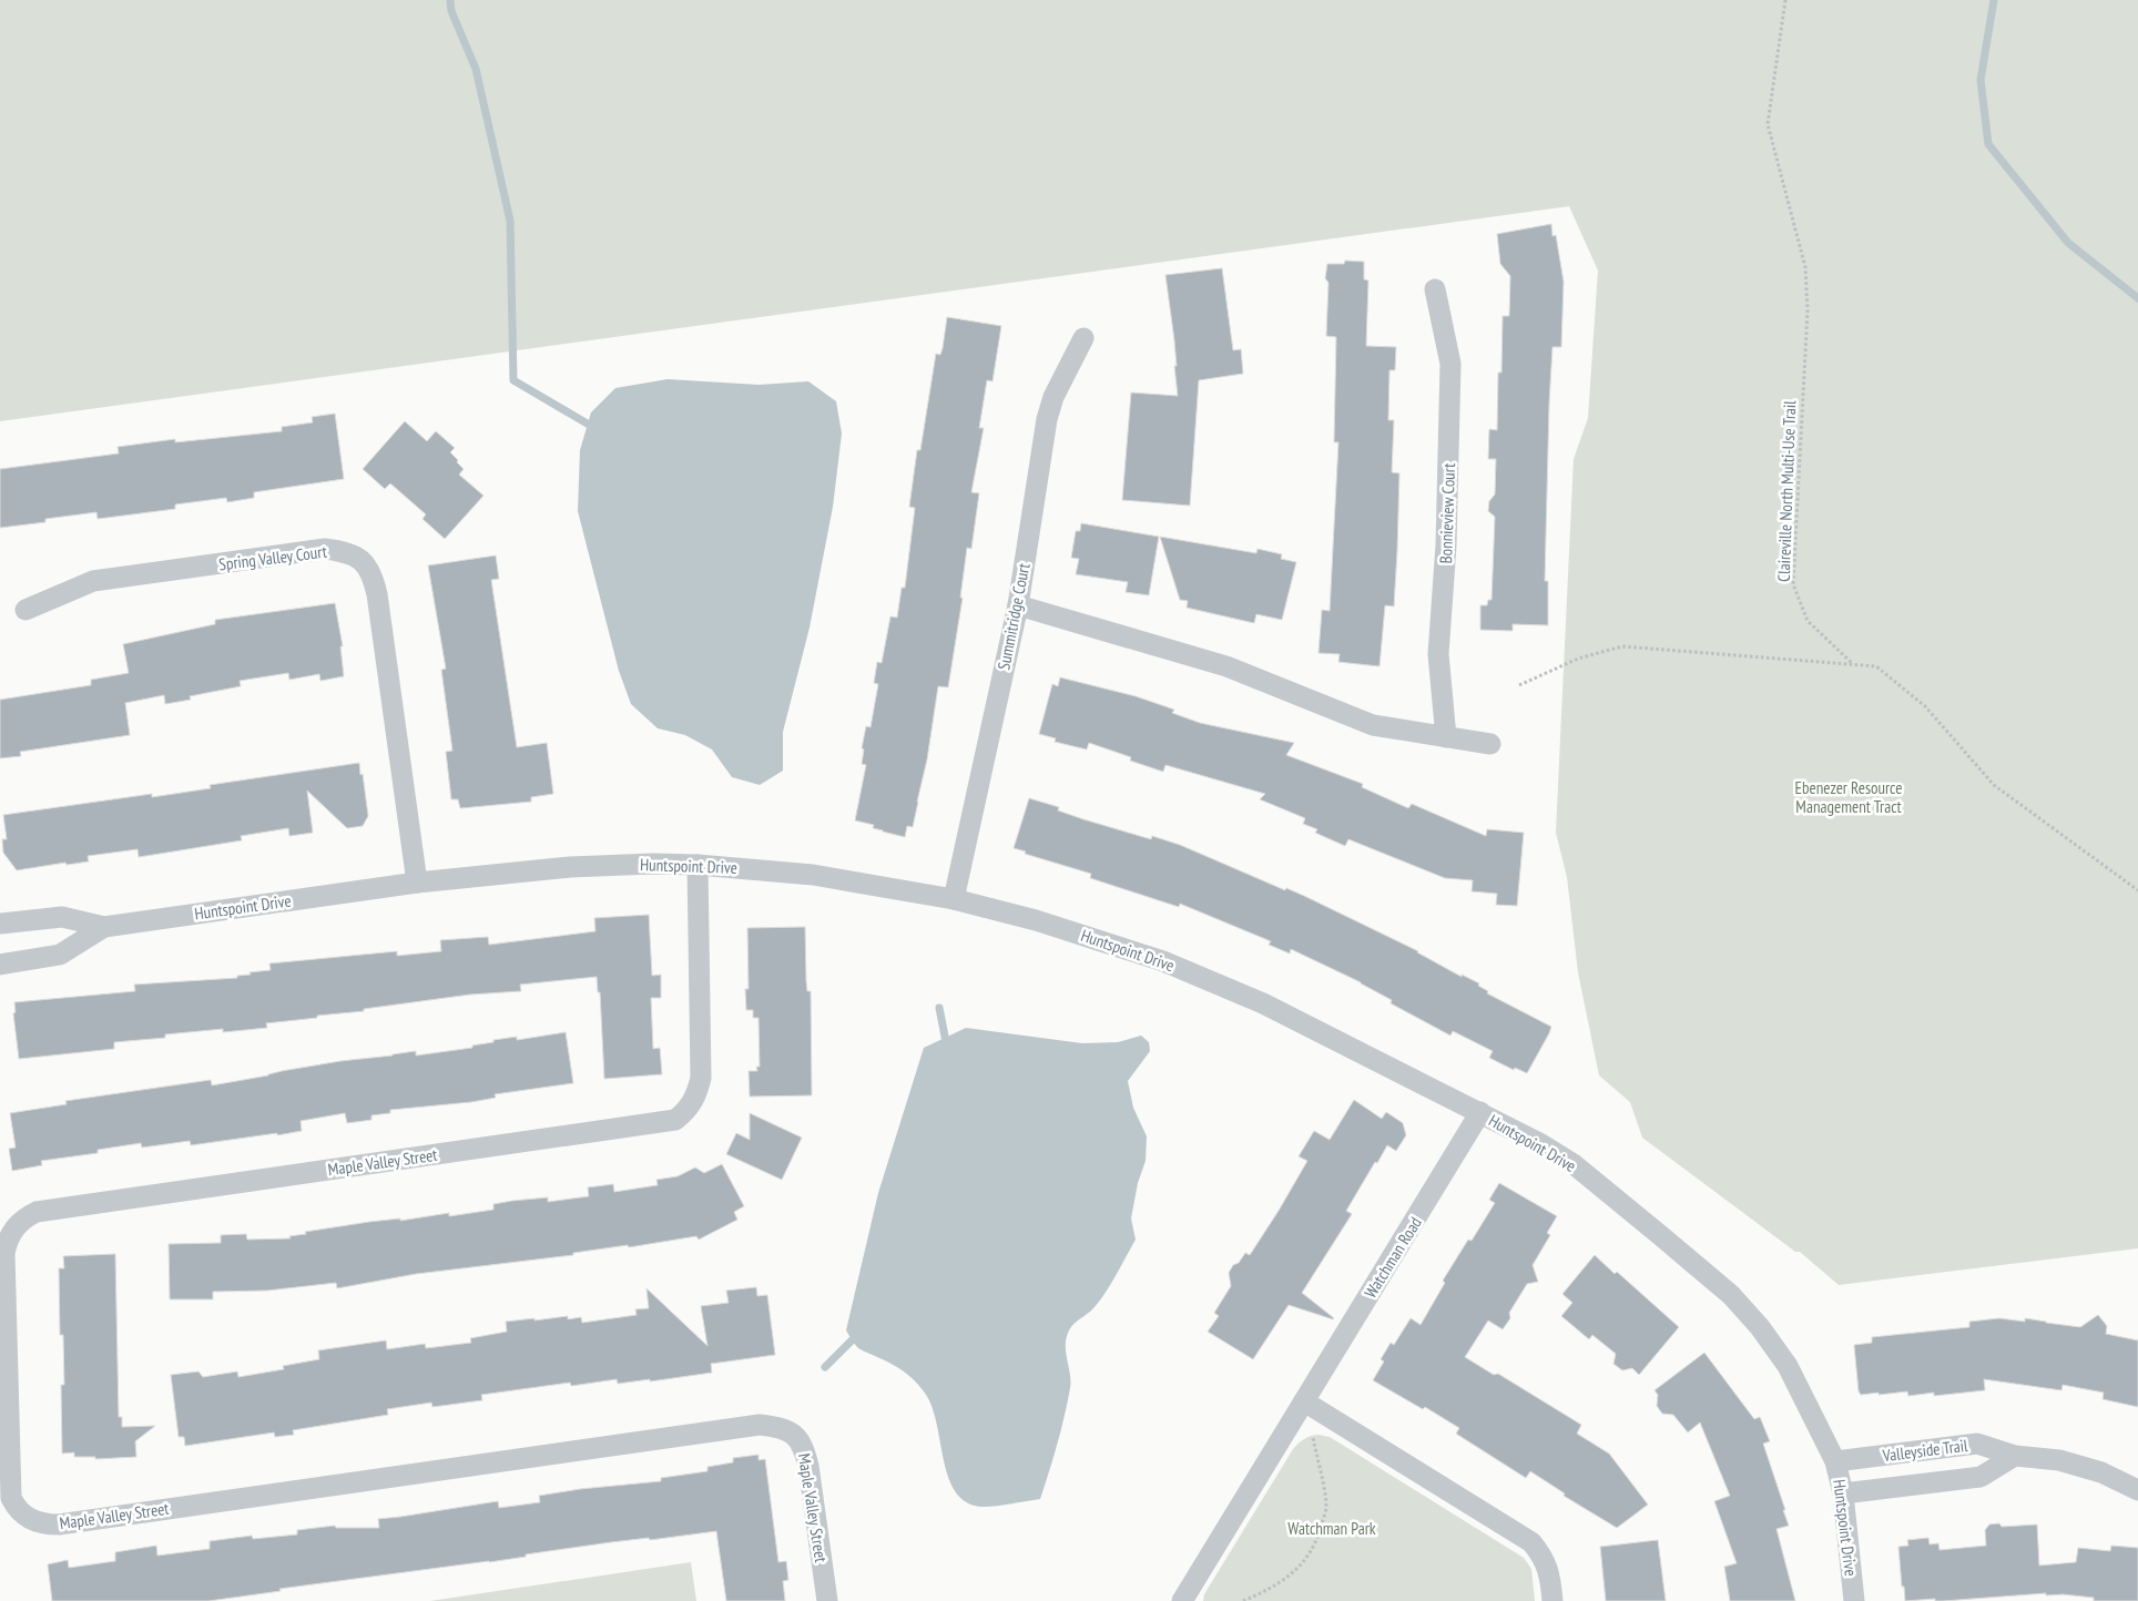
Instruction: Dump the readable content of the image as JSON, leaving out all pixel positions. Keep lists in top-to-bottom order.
{
  "streets": {
    "street": [
      "Bonnieview Court",
      "Spring Valley Court",
      "Summitridge Court",
      "Huntspoint Drive",
      "Maple Valley Street",
      "Watchman Road",
      "Valleyside Trail"
    ],
    "path": ["Claireville North Multi-Use Trail"]
  },
  "crossings": [
    ["Spring Valley Court", "Huntspoint Drive"],
    ["Summitridge Court", "Huntspoint Drive"],
    ["Huntspoint Drive", "Maple Valley Street"],
    ["Huntspoint Drive", "Watchman Road"],
    ["Huntspoint Drive", "Valleyside Trail"]
  ],
  "parks": ["Ebenezer Resource Management Tract", "Watchman Park"]
}
